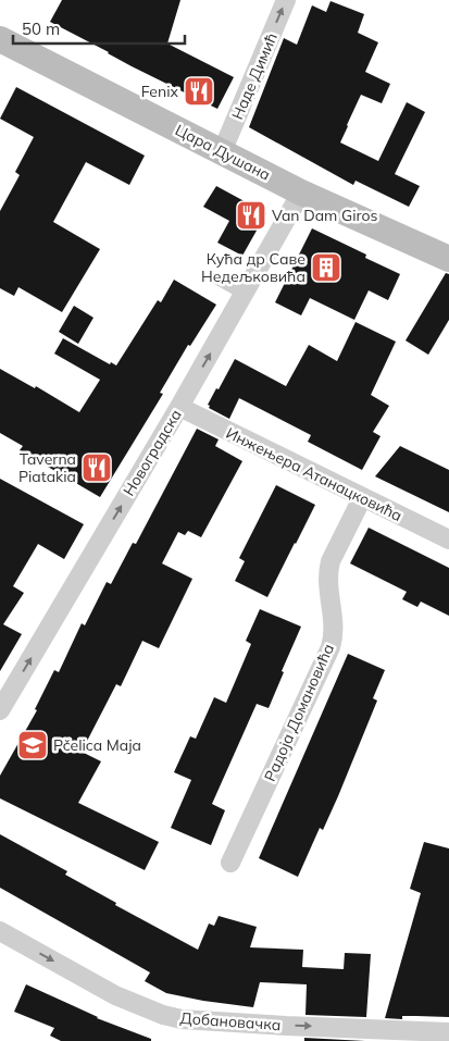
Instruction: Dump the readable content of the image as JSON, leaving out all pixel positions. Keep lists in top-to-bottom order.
{
  "streets": {
    "main road": ["Цара Душана"],
    "street": [
      "Наде Димић",
      "Новоградска",
      "Инжењера Атанацковића",
      "Радоја Домановића",
      "Добановачка"
    ]
  },
  "crossings": [
    ["Наде Димић", "Цара Душана"],
    ["Цара Душана", "Новоградска"],
    ["Новоградска", "Инжењера Атанацковића"],
    ["Инжењера Атанацковића", "Радоја Домановића"]
  ],
  "one_way": ["Наде Димић", "Новоградска", "Добановачка"],
  "places": {
    "restaurant": ["Fenix", "Van Dam Giros", "Taverna Piatakia"],
    "building": ["Кућа др Саве Недељковића"],
    "school or university": ["Pčelica Maja"]
  },
  "scale_bar": "50 m"
}
